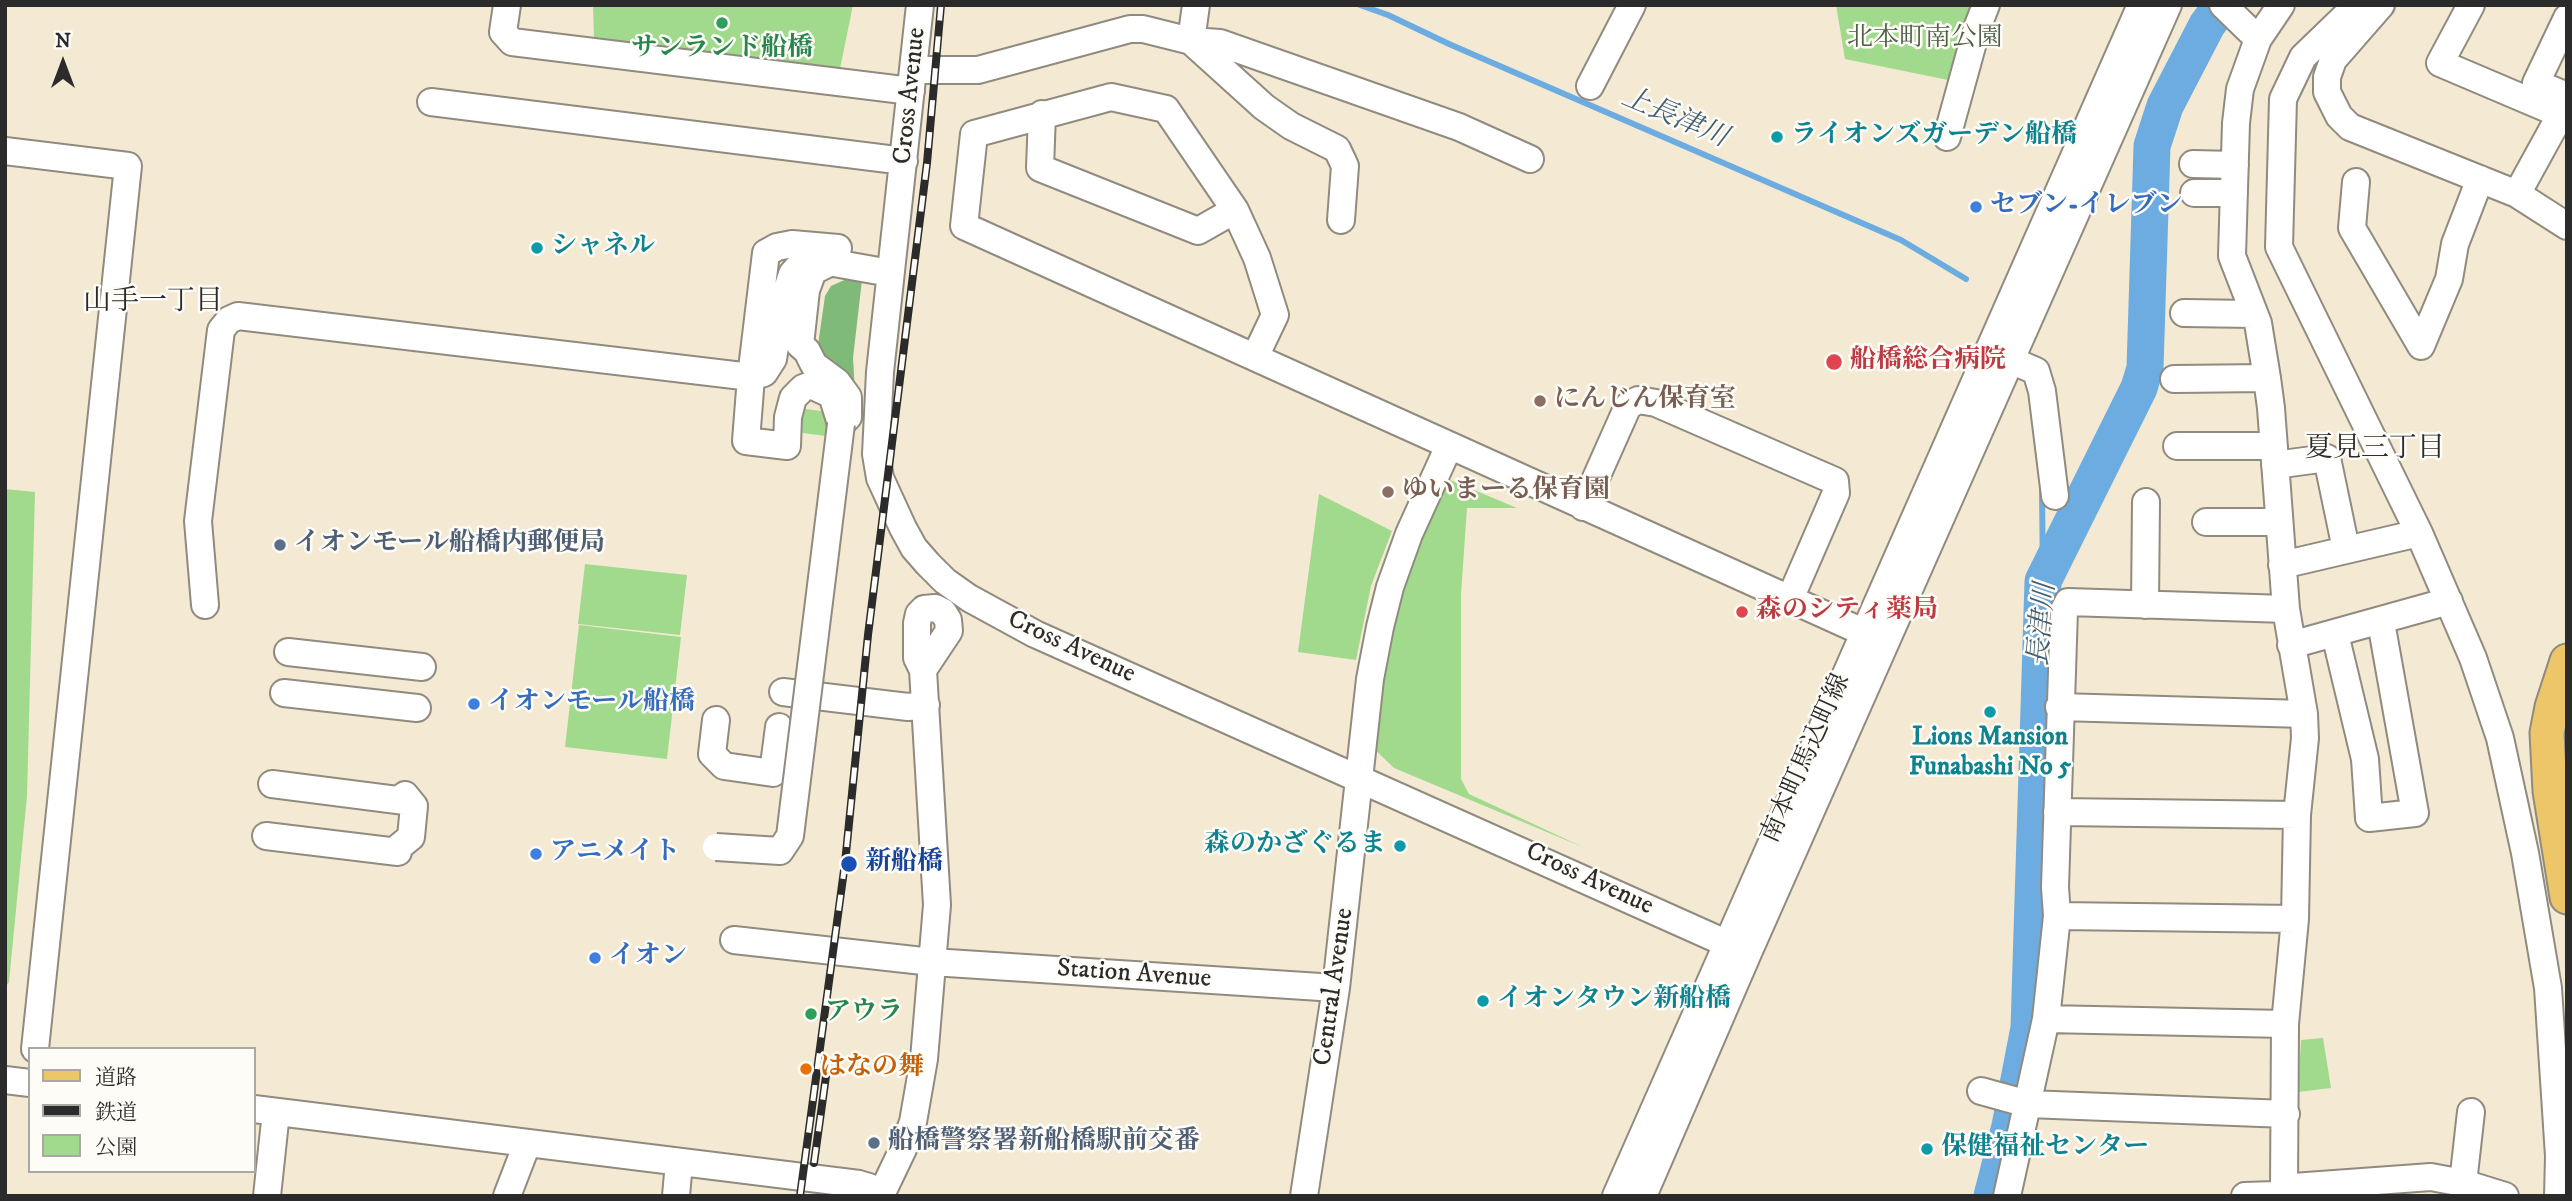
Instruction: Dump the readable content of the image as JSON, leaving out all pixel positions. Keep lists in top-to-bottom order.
{
  "streets": {
    "street": [
      "Cross Avenue",
      "南本町馬込町線",
      "Station Avenue",
      "Central Avenue"
    ]
  },
  "crossings": [
    ["Cross Avenue", "南本町馬込町線"],
    ["Cross Avenue", "Central Avenue"],
    ["Station Avenue", "Central Avenue"]
  ],
  "districts": ["山手一丁目", "夏見三丁目"],
  "water": ["上長津川", "長津川"],
  "parks": ["北本町南公園"],
  "places": [
    "サンランド船橋",
    "ライオンズガーデン船橋",
    "セブン-イレブン",
    "シャネル",
    "船橋総合病院",
    "にんじん保育室",
    "ゆいまーる保育園",
    "イオンモール船橋内郵便局",
    "森のシティ薬局",
    "イオンモール船橋",
    "Lions Mansion Funabashi No 5",
    "森のかざぐるま",
    "アニメイト",
    "新船橋",
    "イオン",
    "イオンタウン新船橋",
    "アウラ",
    "はなの舞",
    "船橋警察署新船橋駅前交番",
    "保健福祉センター"
  ],
  "legend": ["道路", "鉄道", "公園"],
  "north": "top"
}
